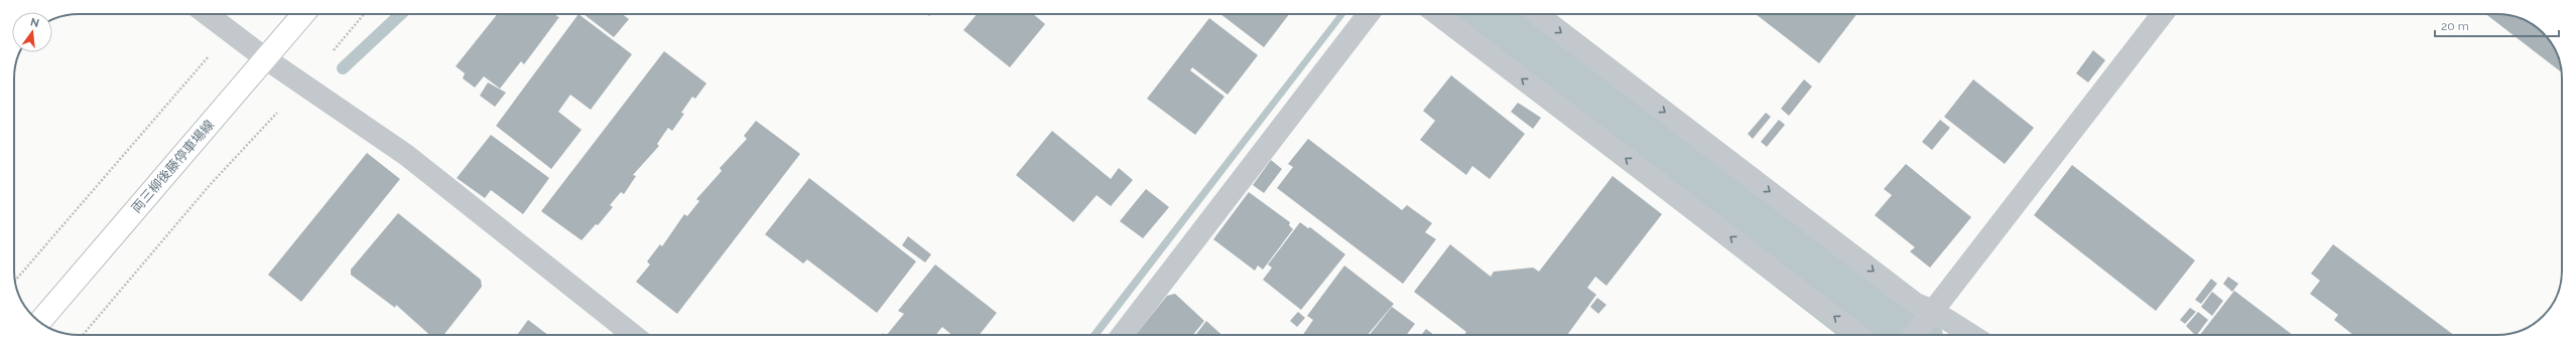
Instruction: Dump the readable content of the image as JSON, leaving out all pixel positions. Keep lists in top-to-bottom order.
{
  "streets": {
    "main road": ["両三柳後藤停車場線"]
  },
  "scale_bar": "20 m",
  "north": "top"
}
